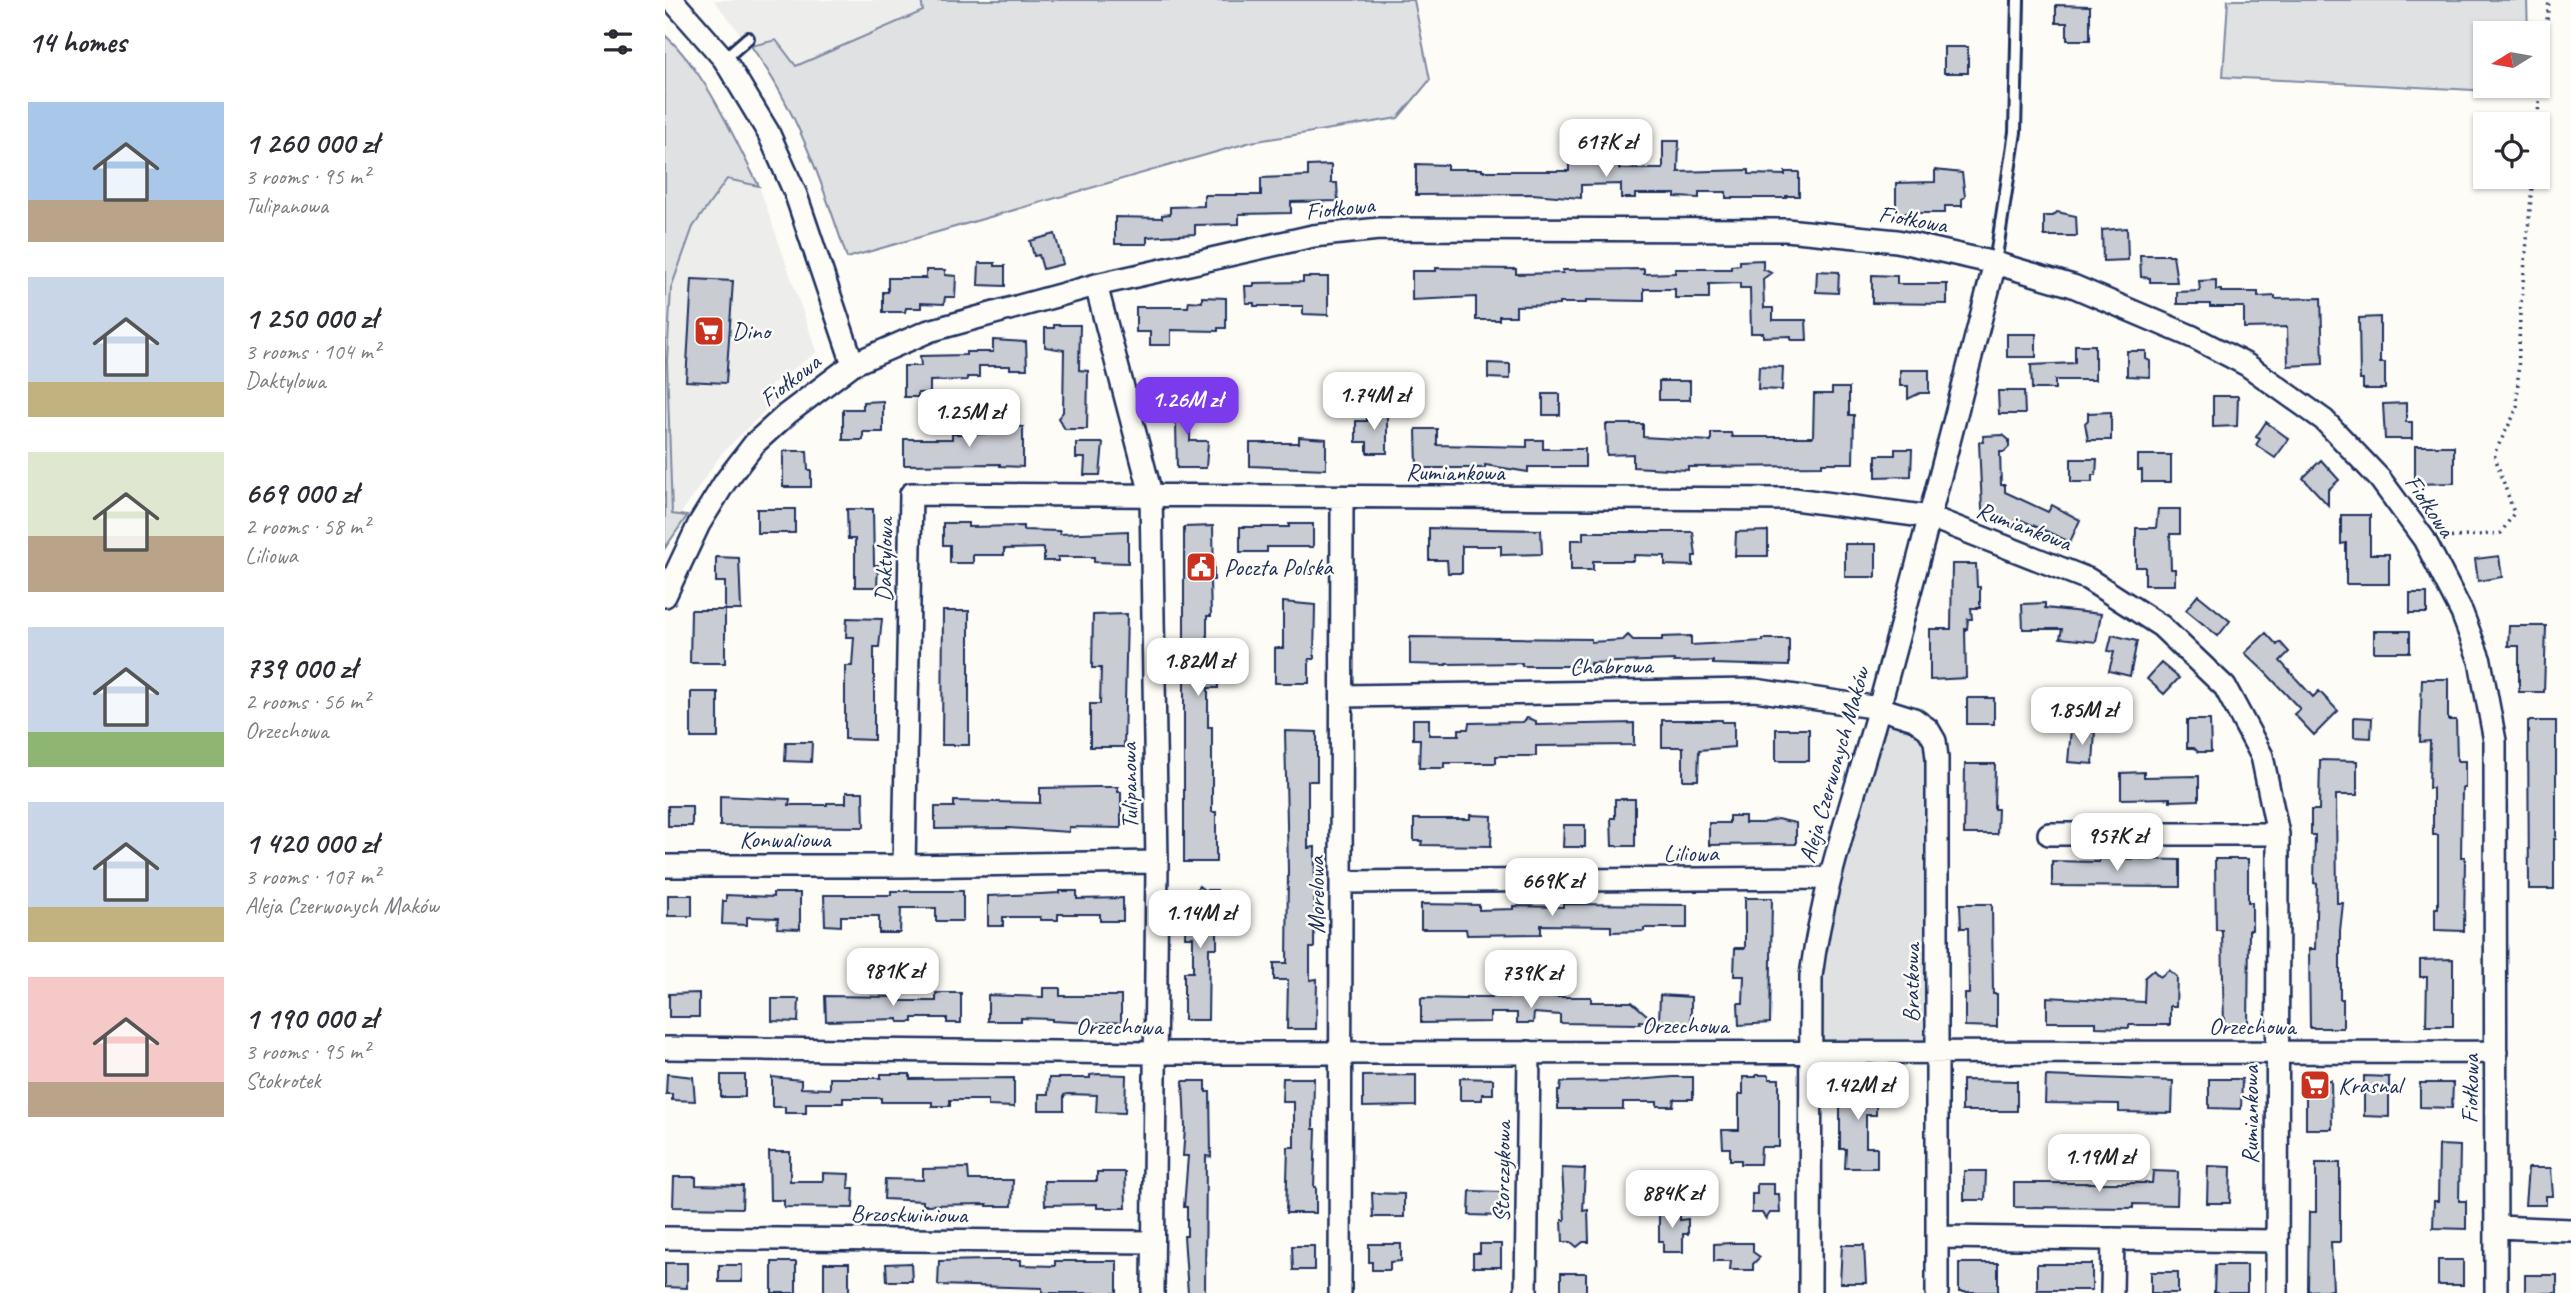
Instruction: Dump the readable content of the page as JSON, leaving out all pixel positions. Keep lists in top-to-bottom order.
{
  "streets": {
    "street": [
      "Fiołkowa",
      "Rumiankowa",
      "Daktylowa",
      "Chabrowa",
      "Aleja Czerwonych Maków",
      "Tulipanowa",
      "Konwaliowa",
      "Liliowa",
      "Morelowa",
      "Bratkowa",
      "Orzechowa",
      "Storczykowa",
      "Brzoskwiniowa"
    ]
  },
  "crossings": [
    ["Fiołkowa", "Aleja Czerwonych Maków"],
    ["Fiołkowa", "Tulipanowa"],
    ["Fiołkowa", "Orzechowa"],
    ["Rumiankowa", "Daktylowa"],
    ["Rumiankowa", "Aleja Czerwonych Maków"],
    ["Rumiankowa", "Tulipanowa"],
    ["Rumiankowa", "Morelowa"],
    ["Rumiankowa", "Orzechowa"],
    ["Daktylowa", "Tulipanowa"],
    ["Daktylowa", "Konwaliowa"],
    ["Chabrowa", "Aleja Czerwonych Maków"],
    ["Chabrowa", "Morelowa"],
    ["Chabrowa", "Bratkowa"],
    ["Aleja Czerwonych Maków", "Liliowa"],
    ["Aleja Czerwonych Maków", "Bratkowa"],
    ["Aleja Czerwonych Maków", "Orzechowa"],
    ["Tulipanowa", "Konwaliowa"],
    ["Tulipanowa", "Orzechowa"],
    ["Tulipanowa", "Brzoskwiniowa"],
    ["Liliowa", "Morelowa"],
    ["Morelowa", "Orzechowa"],
    ["Bratkowa", "Orzechowa"],
    ["Orzechowa", "Storczykowa"]
  ],
  "places": {
    "supermarket": ["Dino", "Krasnal"],
    "public building": ["Poczta Polska"]
  },
  "north": "left",
  "page": {
    "heading": "14 homes",
    "list": [
      {
        "name": "1 260 000 zł",
        "note": "3 rooms · 95 m² · Tulipanowa"
      },
      {
        "name": "1 250 000 zł",
        "note": "3 rooms · 104 m² · Daktylowa"
      },
      {
        "name": "669 000 zł",
        "note": "2 rooms · 58 m² · Liliowa"
      },
      {
        "name": "739 000 zł",
        "note": "2 rooms · 56 m² · Orzechowa"
      },
      {
        "name": "1 420 000 zł",
        "note": "3 rooms · 107 m² · Aleja Czerwonych Maków"
      },
      {
        "name": "1 190 000 zł",
        "note": "3 rooms · 95 m² · Stokrotek"
      }
    ],
    "price": [
      "617K zł",
      "1.74M zł",
      "1.26M zł",
      "1.25M zł",
      "1.82M zł",
      "1.85M zł",
      "957K zł",
      "669K zł",
      "1.14M zł",
      "981K zł",
      "739K zł",
      "1.42M zł",
      "1.19M zł",
      "884K zł"
    ]
  }
}
